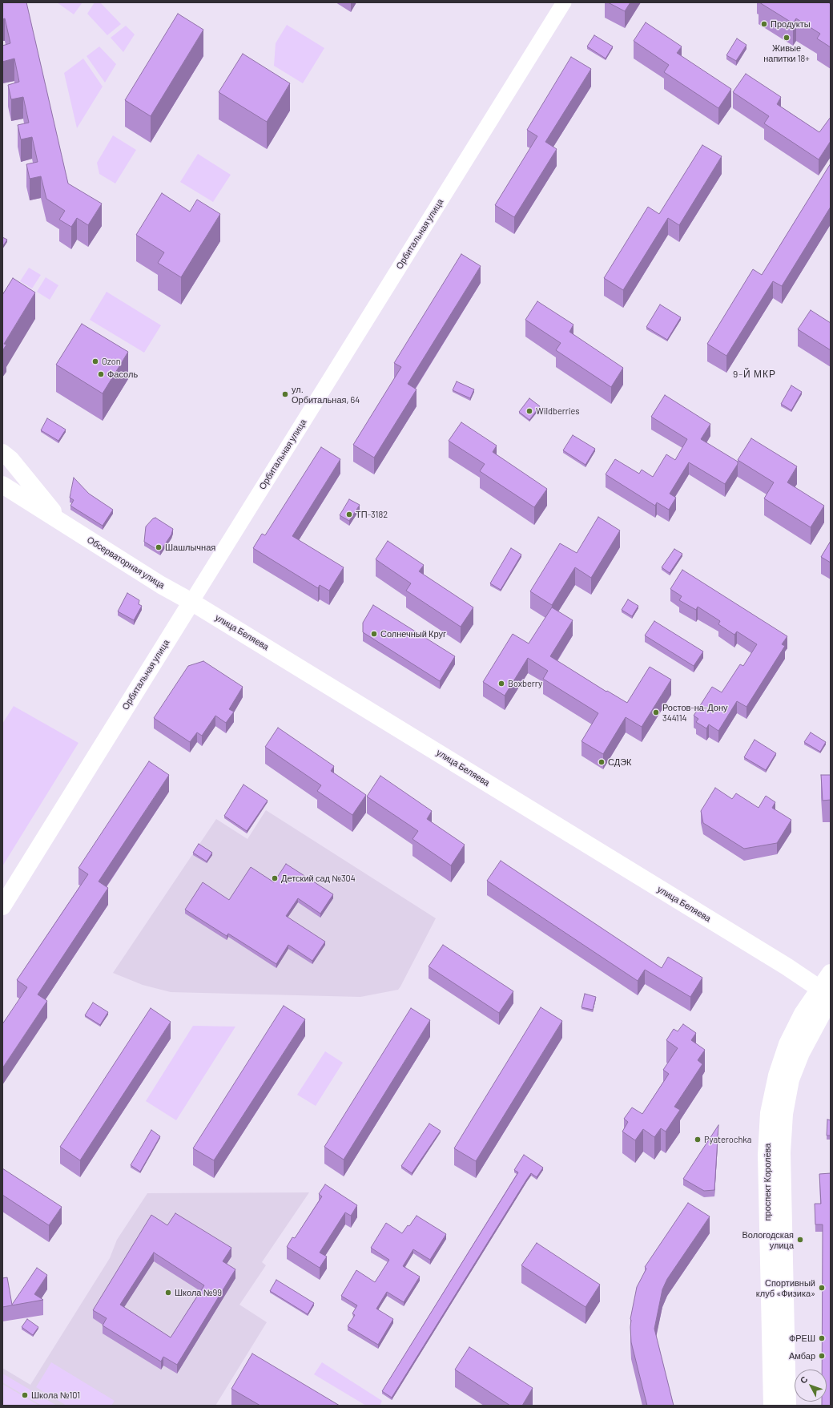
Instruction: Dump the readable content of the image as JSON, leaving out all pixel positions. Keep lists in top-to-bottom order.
{
  "streets": {
    "main road": [
      "Орбитальная улица",
      "Обсерваторная улица",
      "улица Беляева",
      "проспект Королёва"
    ]
  },
  "crossings": [
    ["Орбитальная улица", "Обсерваторная улица"],
    ["Орбитальная улица", "улица Беляева"],
    ["Обсерваторная улица", "улица Беляева"],
    ["улица Беляева", "проспект Королёва"]
  ],
  "districts": ["9-Й МКР"],
  "places": [
    "Продукты",
    "Живые напитки 18+",
    "Ozon",
    "Фасоль",
    "ул. Орбитальная, 64",
    "Wildberries",
    "ТП-3182",
    "Шашлычная",
    "Солнечный Круг",
    "Boxberry",
    "Ростов-на-Дону 344114",
    "СДЭК",
    "Детский сад №304",
    "Pyaterochka",
    "Вологодская улица",
    "Спортивный клуб «Физика»",
    "Школа №99",
    "ФРЕШ",
    "Амбар",
    "Школа №101"
  ],
  "north": "top left"
}
